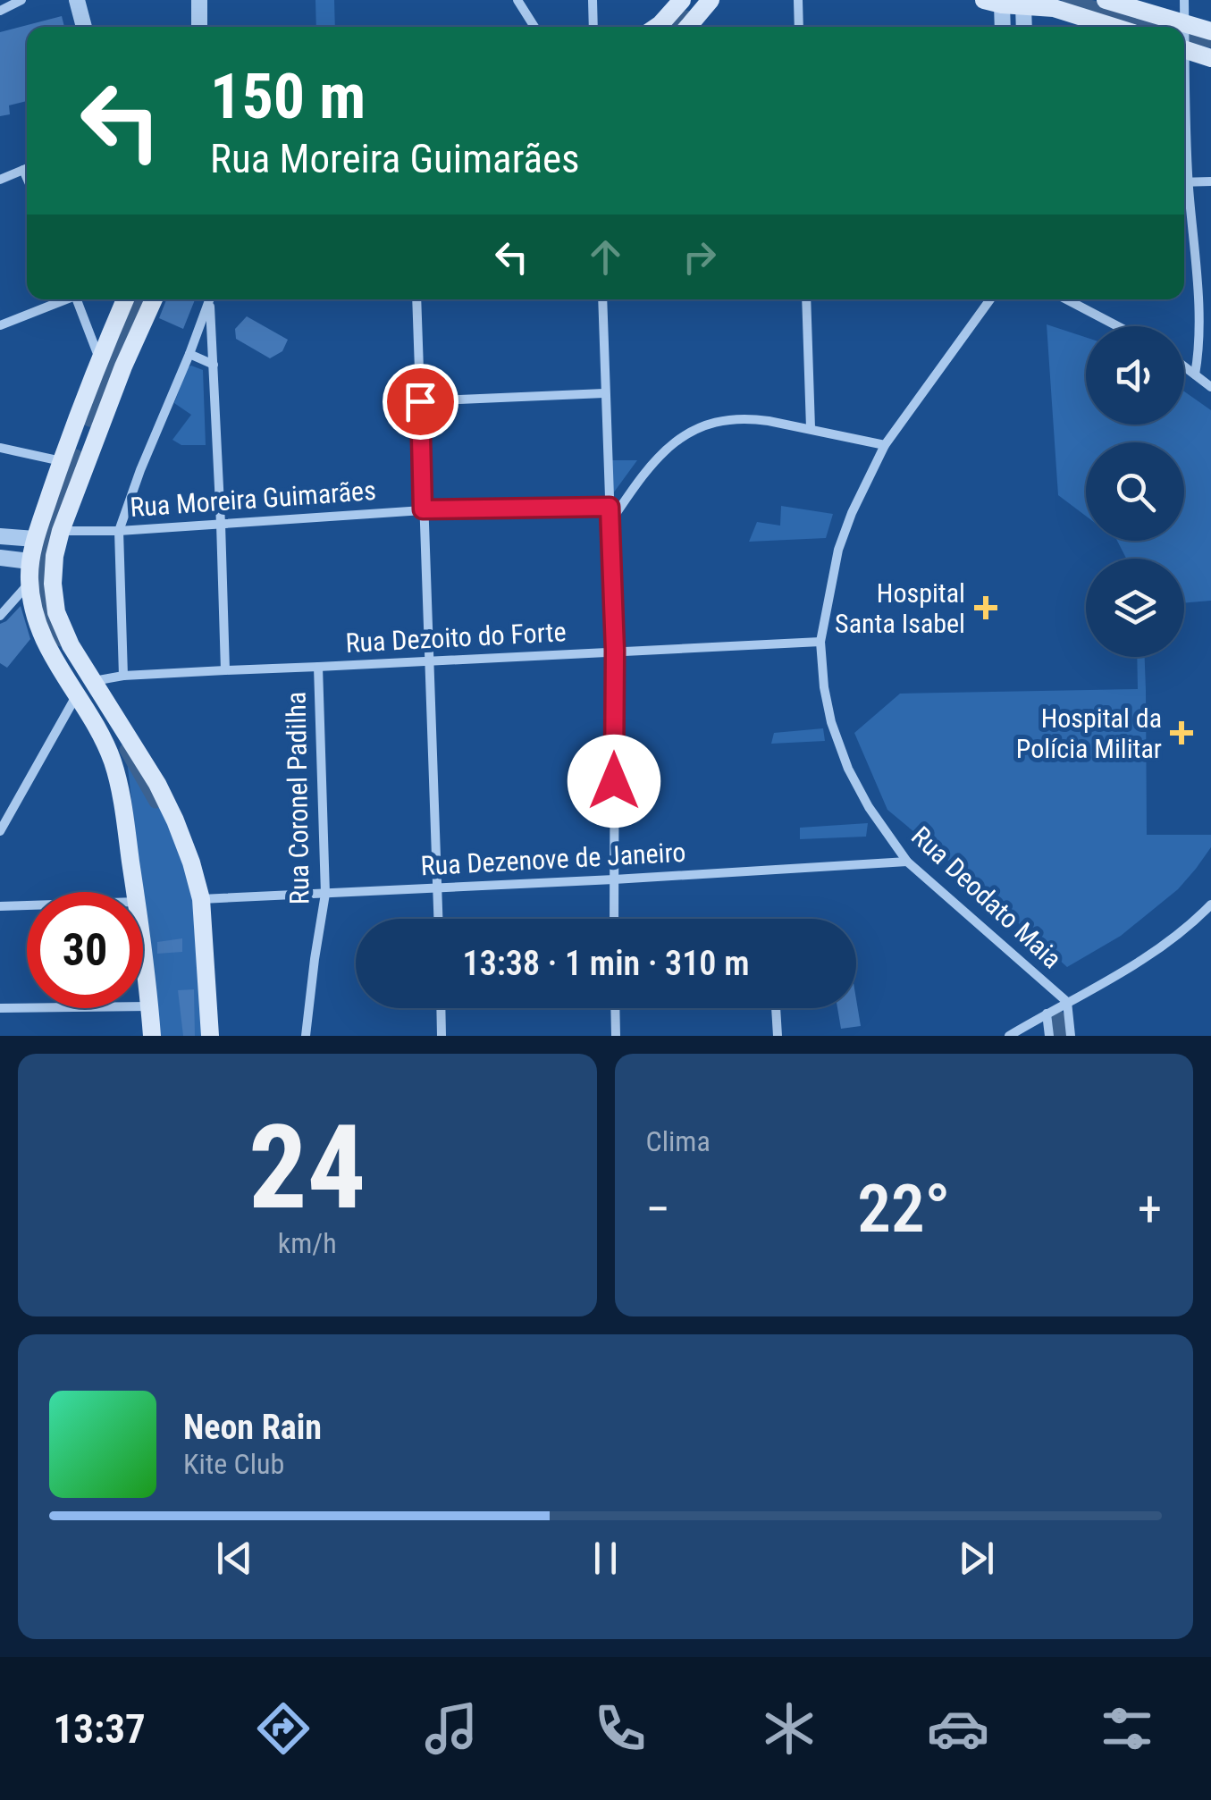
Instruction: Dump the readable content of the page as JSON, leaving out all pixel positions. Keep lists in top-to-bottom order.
{
  "streets": {
    "street": [
      "Rua Moreira Guimarães",
      "Rua Dezoito do Forte",
      "Rua Coronel Padilha",
      "Rua Dezenove de Janeiro",
      "Rua Deodato Maia"
    ]
  },
  "crossings": [
    ["Rua Dezoito do Forte", "Rua Coronel Padilha"],
    ["Rua Dezoito do Forte", "Rua Deodato Maia"],
    ["Rua Coronel Padilha", "Rua Dezenove de Janeiro"],
    ["Rua Dezenove de Janeiro", "Rua Deodato Maia"]
  ],
  "places": {
    "health": ["Hospital Santa Isabel", "Hospital da Polícia Militar"]
  },
  "page": {
    "turn": ["150 m", "Rua Moreira Guimarães"],
    "limit": "30",
    "trip": "13:38 · 1 min · 310 m",
    "tile": [
      ["24", "km/h"],
      "Clima"
    ],
    "heat": ["−", "22°", "+"],
    "song": ["Neon Rain", "Kite Club"],
    "tabs": "13:37"
  }
}
